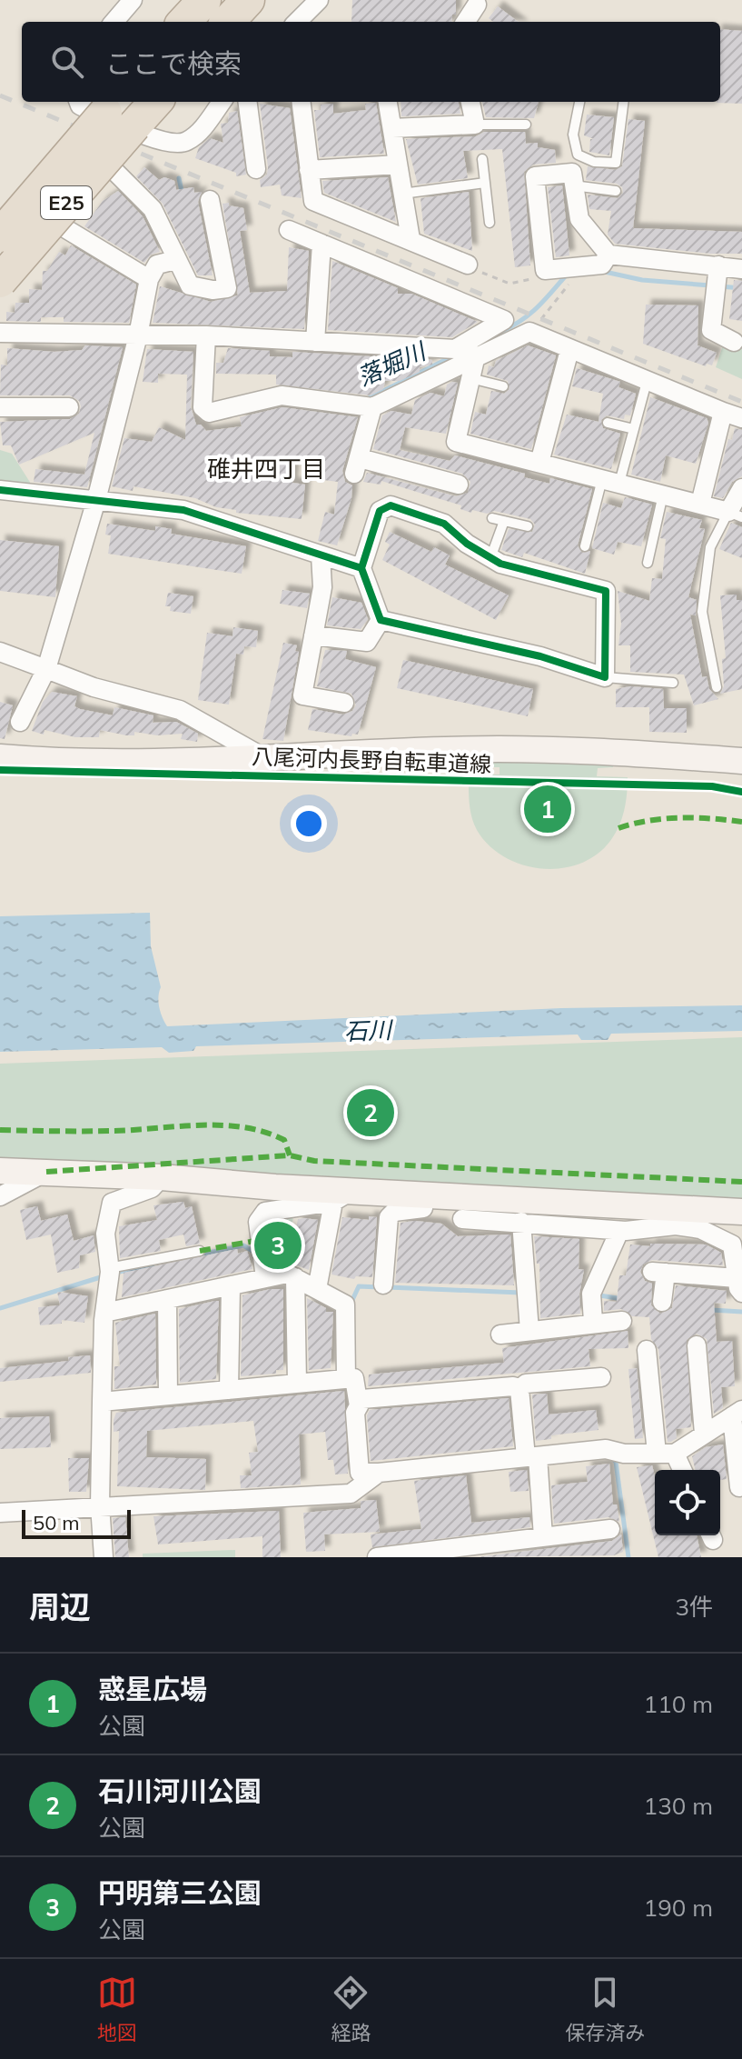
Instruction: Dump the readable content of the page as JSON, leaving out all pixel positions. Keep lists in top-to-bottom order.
{
  "streets": {
    "highway": ["E25"],
    "cycle path": ["八尾河内長野自転車道線"]
  },
  "districts": ["碓井四丁目"],
  "water": ["落堀川", "石川"],
  "scale_bar": "50 m",
  "page": {
    "search": "ここで検索",
    "pins": ["1", "2", "3"],
    "scale": "50 m",
    "heading": ["周辺", "3件"],
    "list": [
      {
        "mark": "1",
        "name": "惑星広場",
        "note": "公園",
        "value": "110 m"
      },
      {
        "mark": "2",
        "name": "石川河川公園",
        "note": "公園",
        "value": "130 m"
      },
      {
        "mark": "3",
        "name": "円明第三公園",
        "note": "公園",
        "value": "190 m"
      }
    ],
    "nav": ["地図", "経路", "保存済み"]
  }
}
